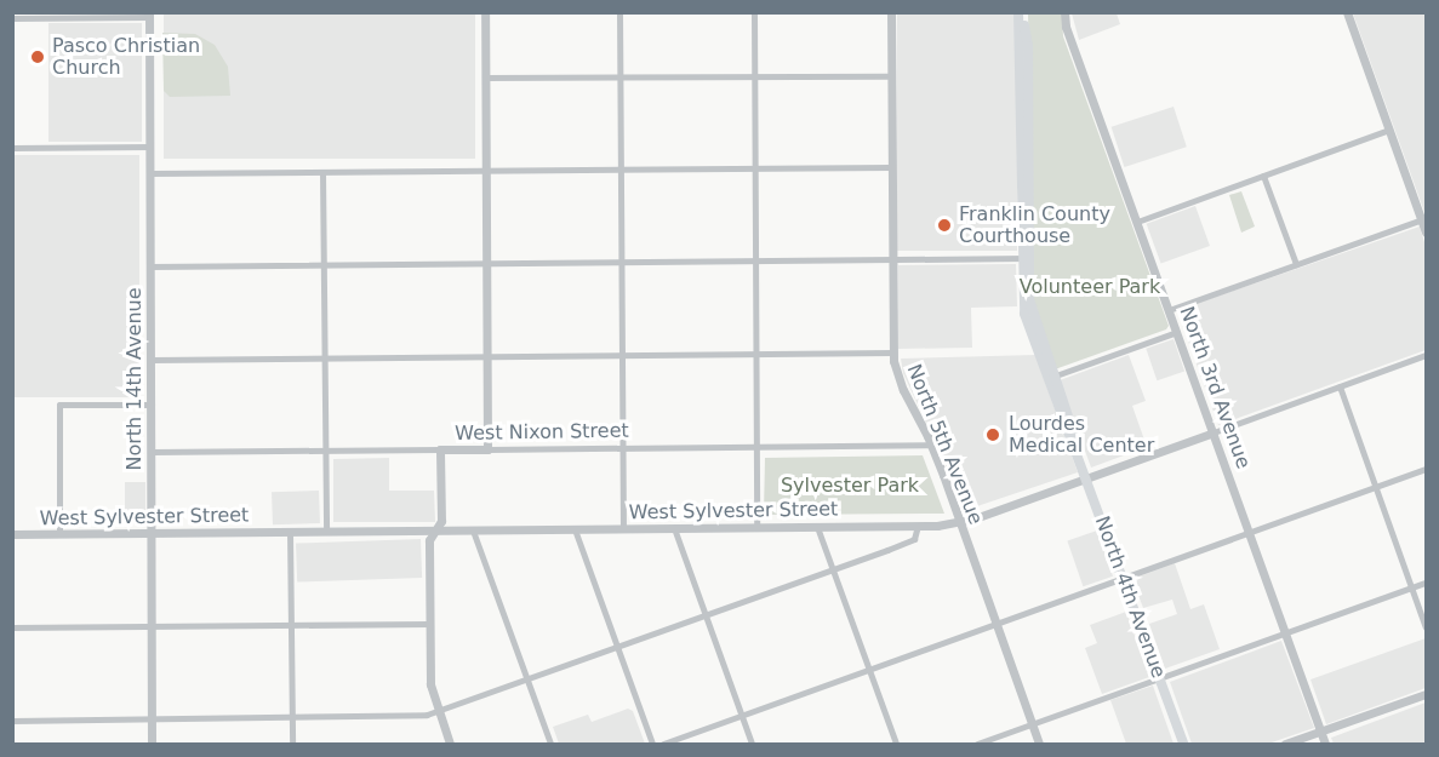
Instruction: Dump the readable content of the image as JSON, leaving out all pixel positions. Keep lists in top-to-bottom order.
{
  "streets": {
    "main road": ["North 4th Avenue"],
    "street": [
      "North 14th Avenue",
      "North 3rd Avenue",
      "West Nixon Street",
      "North 5th Avenue",
      "West Sylvester Street"
    ]
  },
  "crossings": [
    ["North 14th Avenue", "West Nixon Street"],
    ["North 14th Avenue", "West Sylvester Street"],
    ["North 3rd Avenue", "West Sylvester Street"],
    ["West Nixon Street", "North 5th Avenue"],
    ["North 5th Avenue", "West Sylvester Street"],
    ["West Sylvester Street", "North 4th Avenue"]
  ],
  "parks": ["Volunteer Park", "Sylvester Park"],
  "places": ["Pasco Christian Church", "Franklin County Courthouse", "Lourdes Medical Center"]
}
